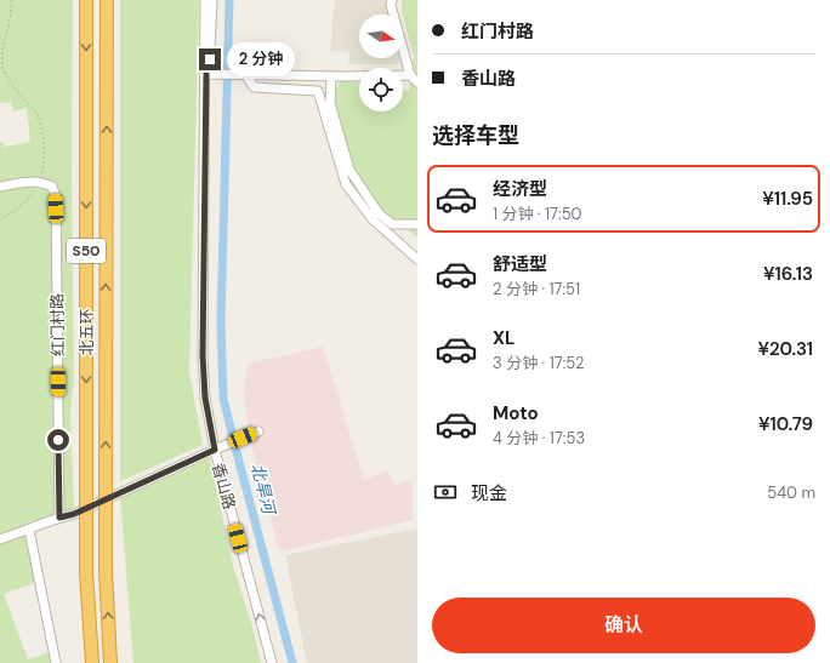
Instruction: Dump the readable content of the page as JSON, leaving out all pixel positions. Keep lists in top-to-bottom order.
{
  "streets": {
    "highway": ["S50", "北五环"],
    "street": ["红门村路", "香山路"]
  },
  "water": ["北旱河"],
  "north": "right",
  "page": {
    "banner": ["红门村路", "香山路"],
    "bubble": "2 分钟",
    "heading": "选择车型",
    "list": [
      {
        "name": "经济型",
        "note": "1 分钟 · 17:50",
        "value": "¥11.95"
      },
      {
        "name": "舒适型",
        "note": "2 分钟 · 17:51",
        "value": "¥16.13"
      },
      {
        "name": "XL",
        "note": "3 分钟 · 17:52",
        "value": "¥20.31"
      },
      {
        "name": "Moto",
        "note": "4 分钟 · 17:53",
        "value": "¥10.79"
      }
    ],
    "pay": ["现金", "540 m"],
    "buttons": "确认"
  }
}
